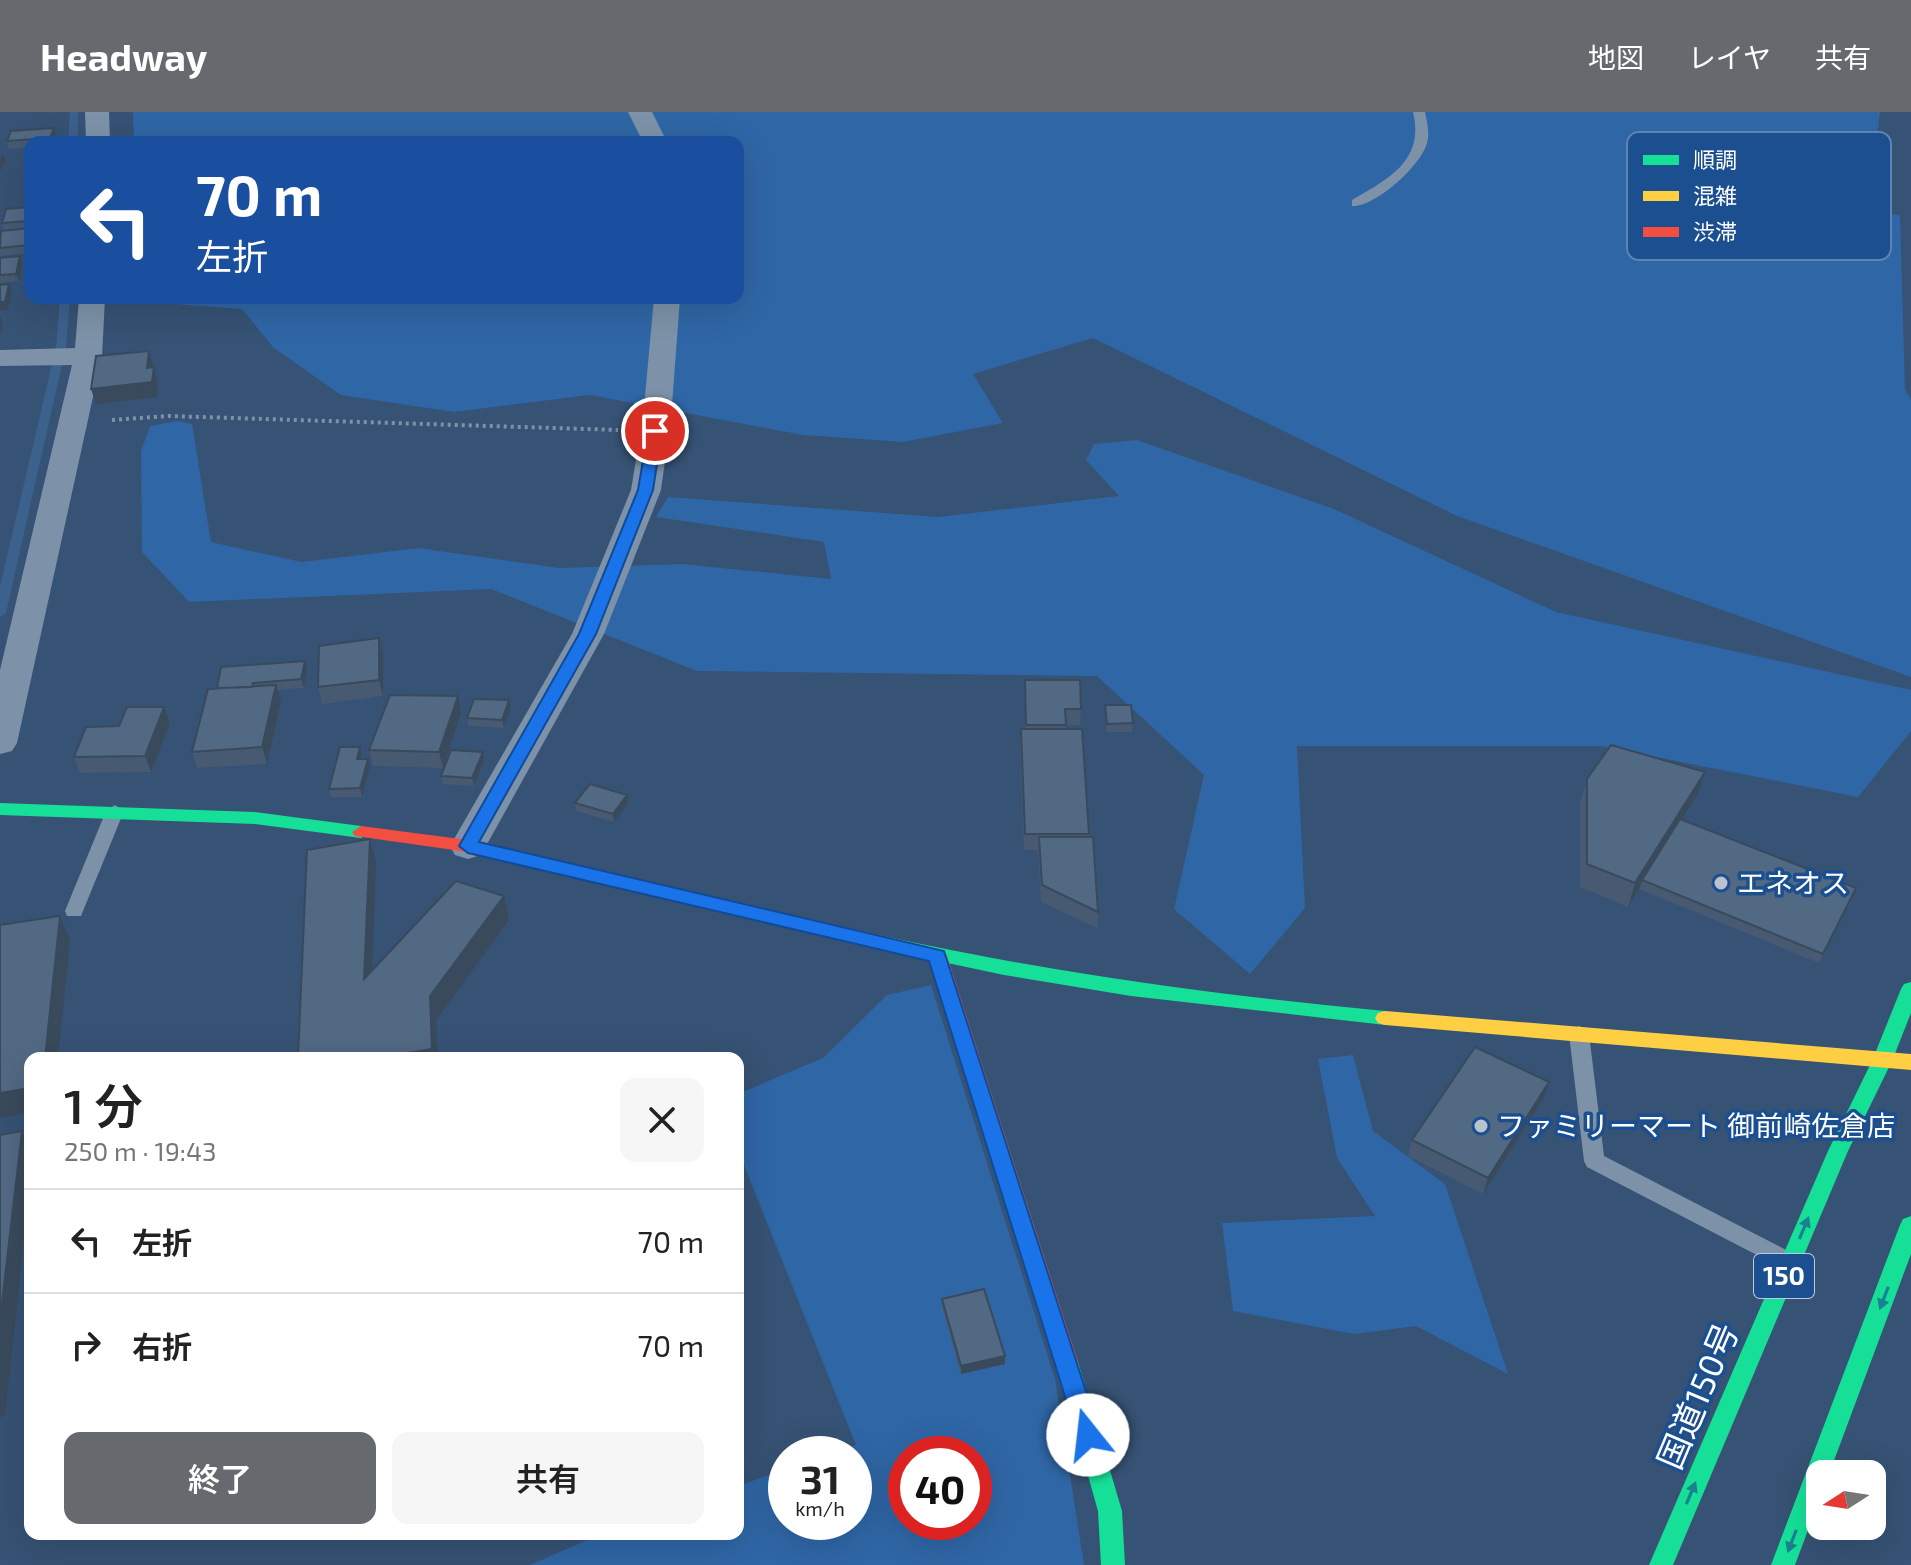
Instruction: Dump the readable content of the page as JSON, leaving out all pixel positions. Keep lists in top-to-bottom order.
{
  "streets": {
    "main road": ["150", "国道150号"]
  },
  "places": ["エネオス", "ファミリーマート 御前崎佐倉店"],
  "legend": ["順調", "混雑", "渋滞"],
  "north": "left",
  "page": {
    "header": "Headway",
    "nav": ["地図", "レイヤ", "共有"],
    "turn": ["70 m", "左折"],
    "heading": ["1 分", "250 m · 19:43"],
    "list": [
      {
        "name": "左折",
        "value": "70 m"
      },
      {
        "name": "右折",
        "value": "70 m"
      }
    ],
    "buttons": ["終了", "共有"],
    "speed": "31 km/h",
    "limit": "40"
  }
}
